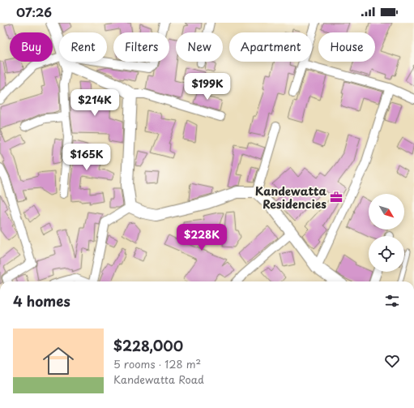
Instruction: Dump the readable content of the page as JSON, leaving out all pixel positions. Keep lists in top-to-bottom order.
{
  "places": {
    "office": ["Kandewatta Residencies"]
  },
  "north": "bottom right",
  "page": {
    "status": "07:26",
    "chip": [
      "Buy",
      "Rent",
      "Filters",
      "New",
      "Apartment",
      "House"
    ],
    "price": [
      "$199K",
      "$214K",
      "$165K",
      "$228K"
    ],
    "heading": "4 homes",
    "list": [
      {
        "name": "$228,000",
        "note": "5 rooms · 128 m² · Kandewatta Road"
      }
    ]
  }
}
